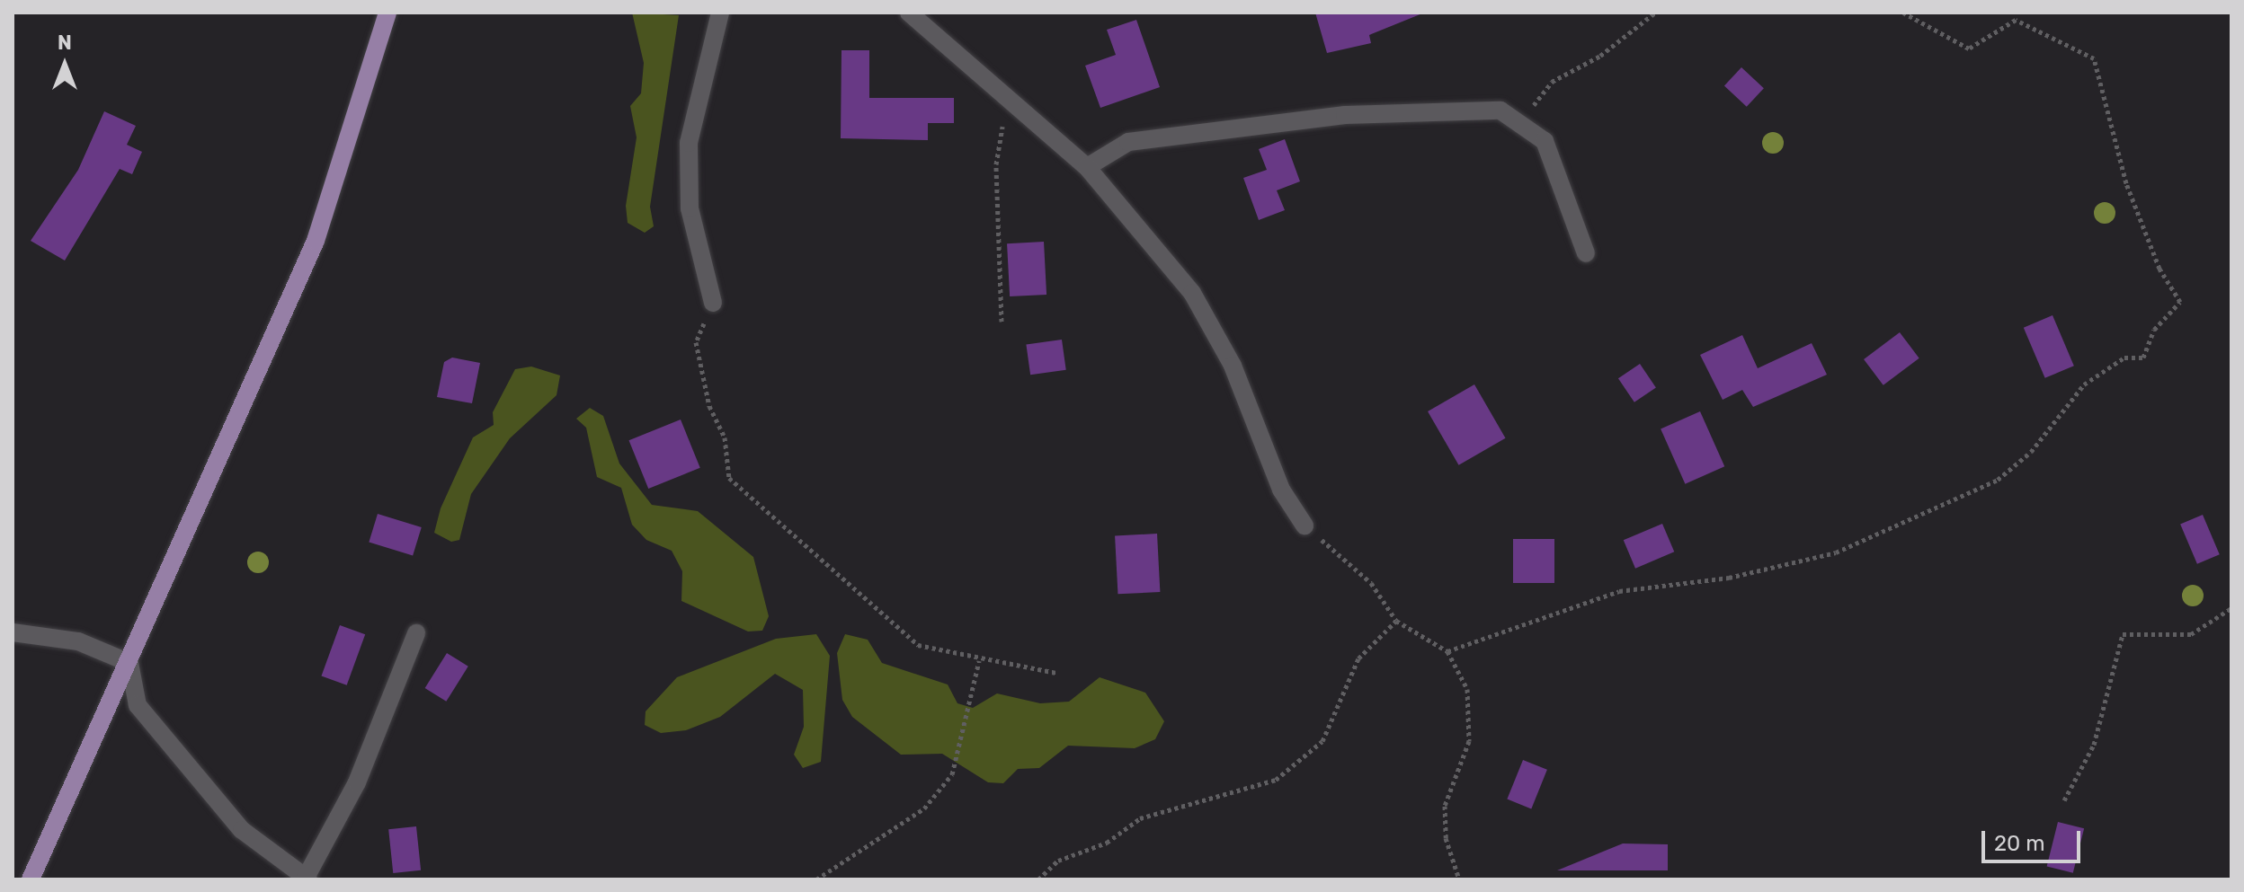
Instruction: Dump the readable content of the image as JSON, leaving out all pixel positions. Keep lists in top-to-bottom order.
{
  "scale_bar": "20 m",
  "north": "top"
}
